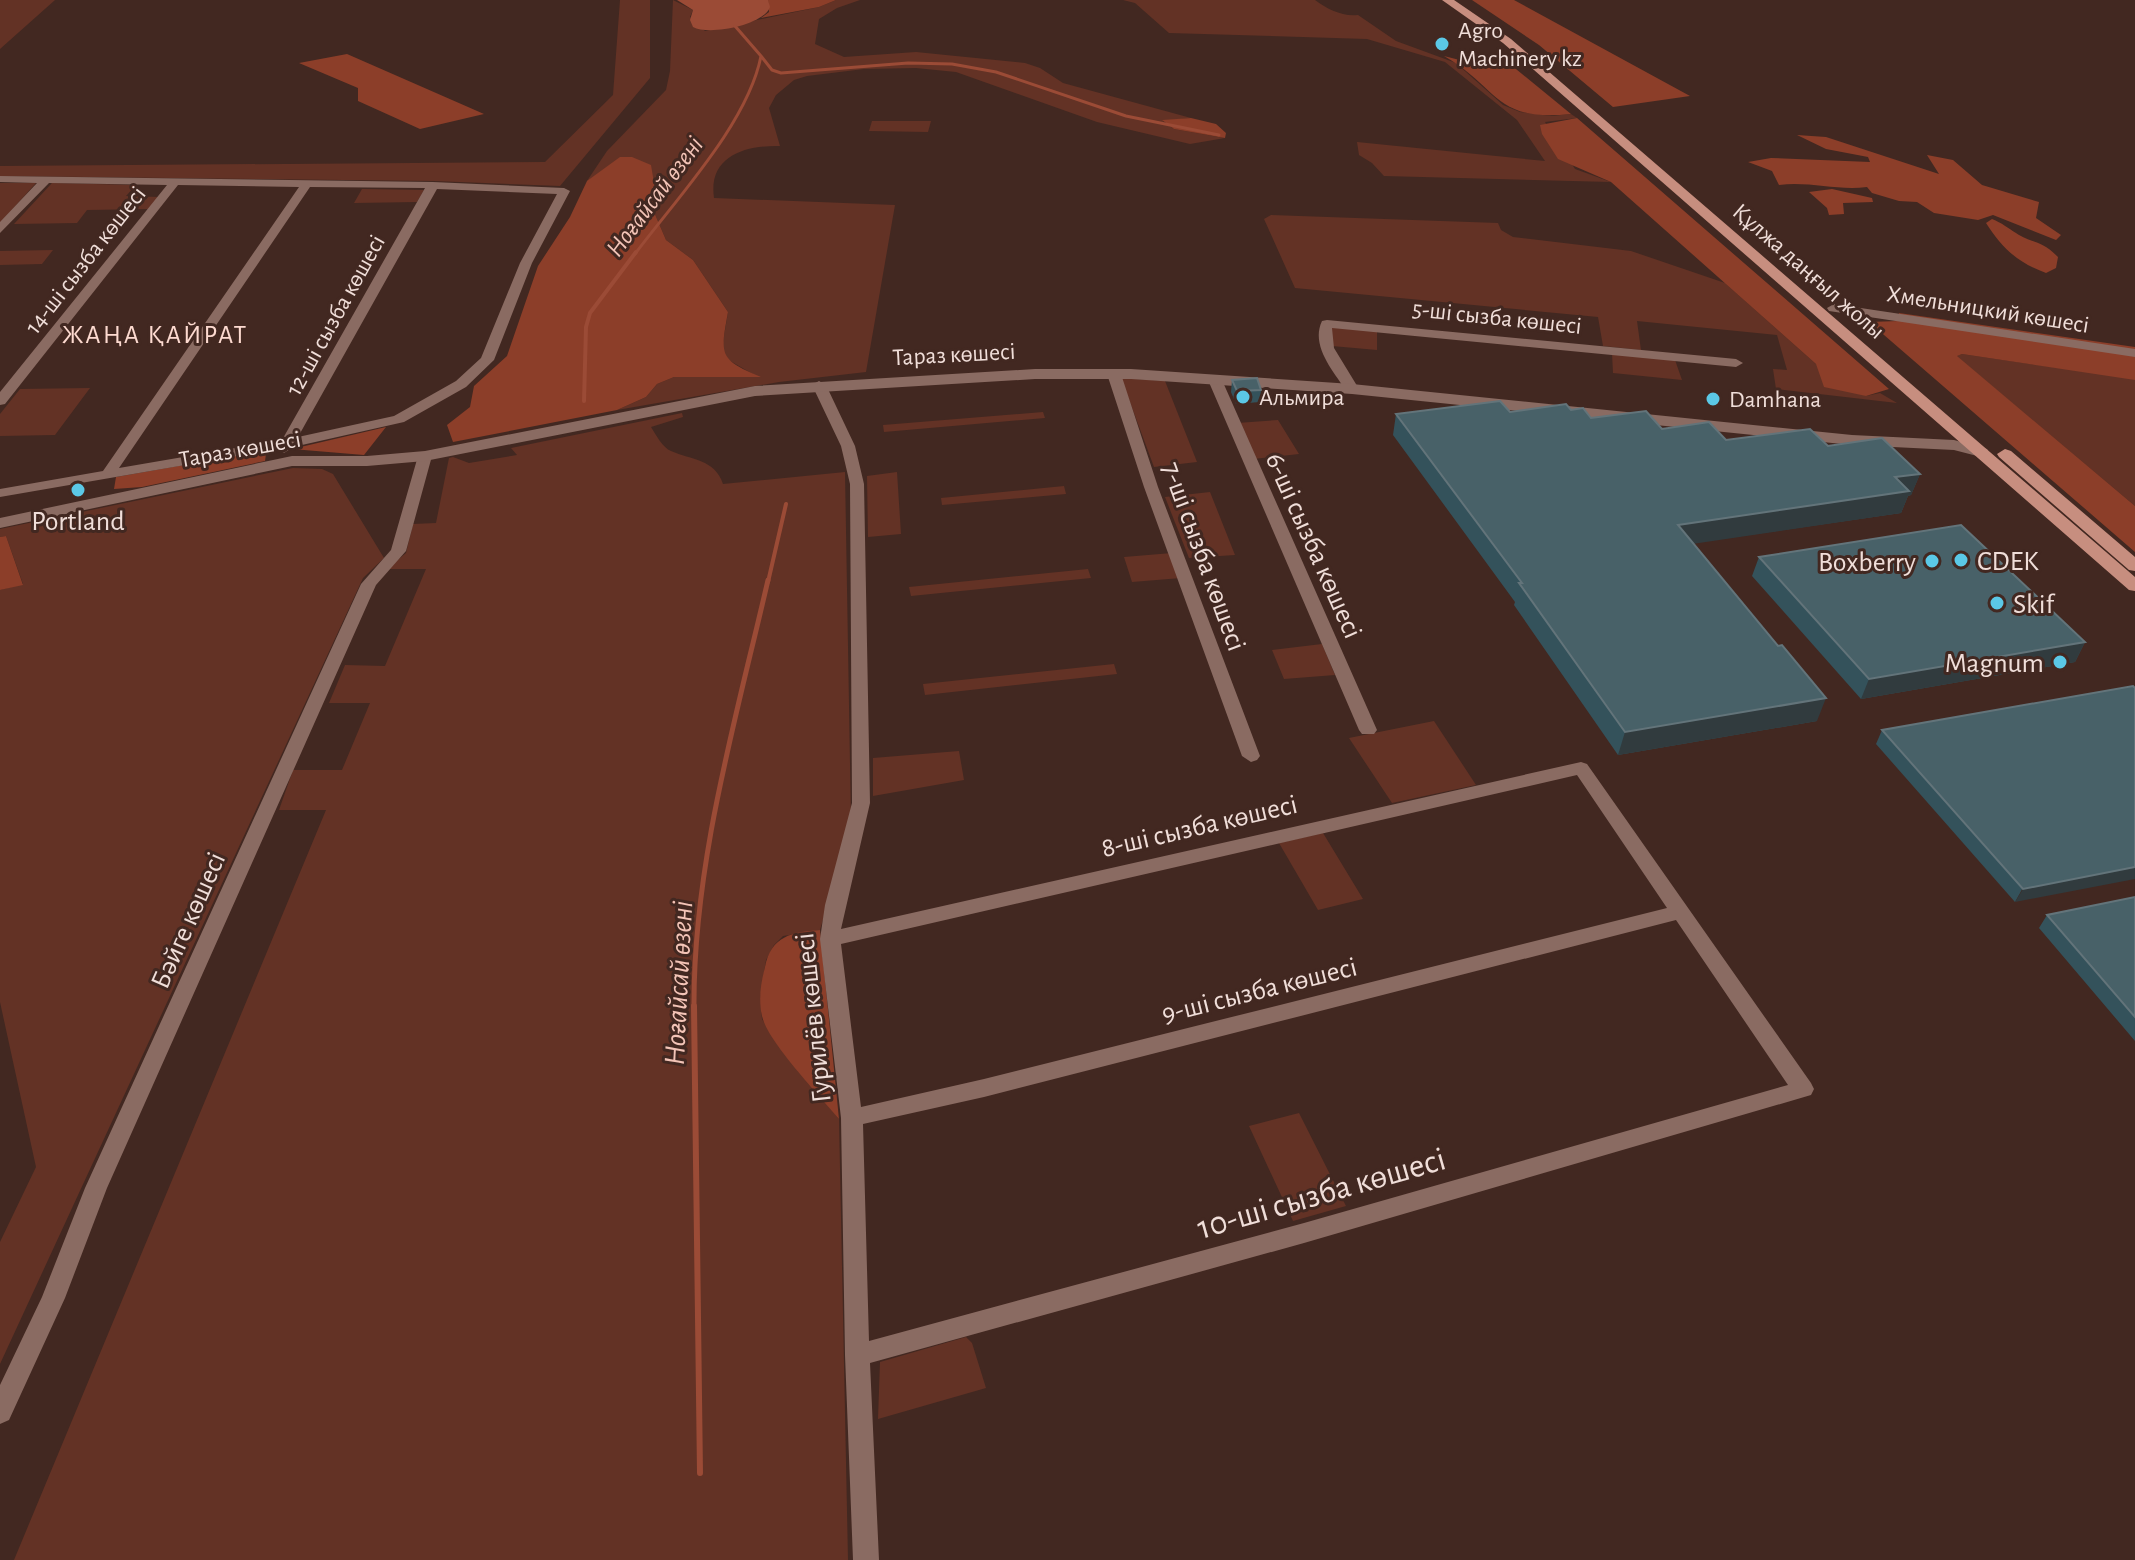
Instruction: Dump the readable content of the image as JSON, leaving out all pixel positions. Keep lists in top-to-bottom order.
{
  "streets": {
    "main road": ["Құлжа даңғыл жолы"],
    "street": [
      "14-ші сызба көшесі",
      "Хмельницкий көшесі",
      "12-ші сызба көшесі",
      "5-ші сызба көшесі",
      "Тараз көшесі",
      "6-ші сызба көшесі",
      "7-ші сызба көшесі",
      "8-ші сызба көшесі",
      "Бәйге көшесі",
      "9-ші сызба көшесі",
      "Гурилёв көшесі",
      "10-ші сызба көшесі"
    ]
  },
  "crossings": [
    ["Құлжа даңғыл жолы", "Хмельницкий көшесі"],
    ["Құлжа даңғыл жолы", "Тараз көшесі"],
    ["12-ші сызба көшесі", "Тараз көшесі"],
    ["5-ші сызба көшесі", "Тараз көшесі"],
    ["Тараз көшесі", "6-ші сызба көшесі"],
    ["Тараз көшесі", "7-ші сызба көшесі"],
    ["Тараз көшесі", "Бәйге көшесі"],
    ["Тараз көшесі", "Гурилёв көшесі"],
    ["8-ші сызба көшесі", "9-ші сызба көшесі"],
    ["8-ші сызба көшесі", "Гурилёв көшесі"],
    ["8-ші сызба көшесі", "10-ші сызба көшесі"],
    ["9-ші сызба көшесі", "Гурилёв көшесі"],
    ["9-ші сызба көшесі", "10-ші сызба көшесі"],
    ["Гурилёв көшесі", "10-ші сызба көшесі"]
  ],
  "districts": ["ЖАҢА ҚАЙРАТ"],
  "water": ["Ноғайсай өзені"],
  "places": [
    "Agro Machinery kz",
    "Альмира",
    "Damhana",
    "Portland",
    "CDEK",
    "Boxberry",
    "Skif",
    "Magnum"
  ]
}
